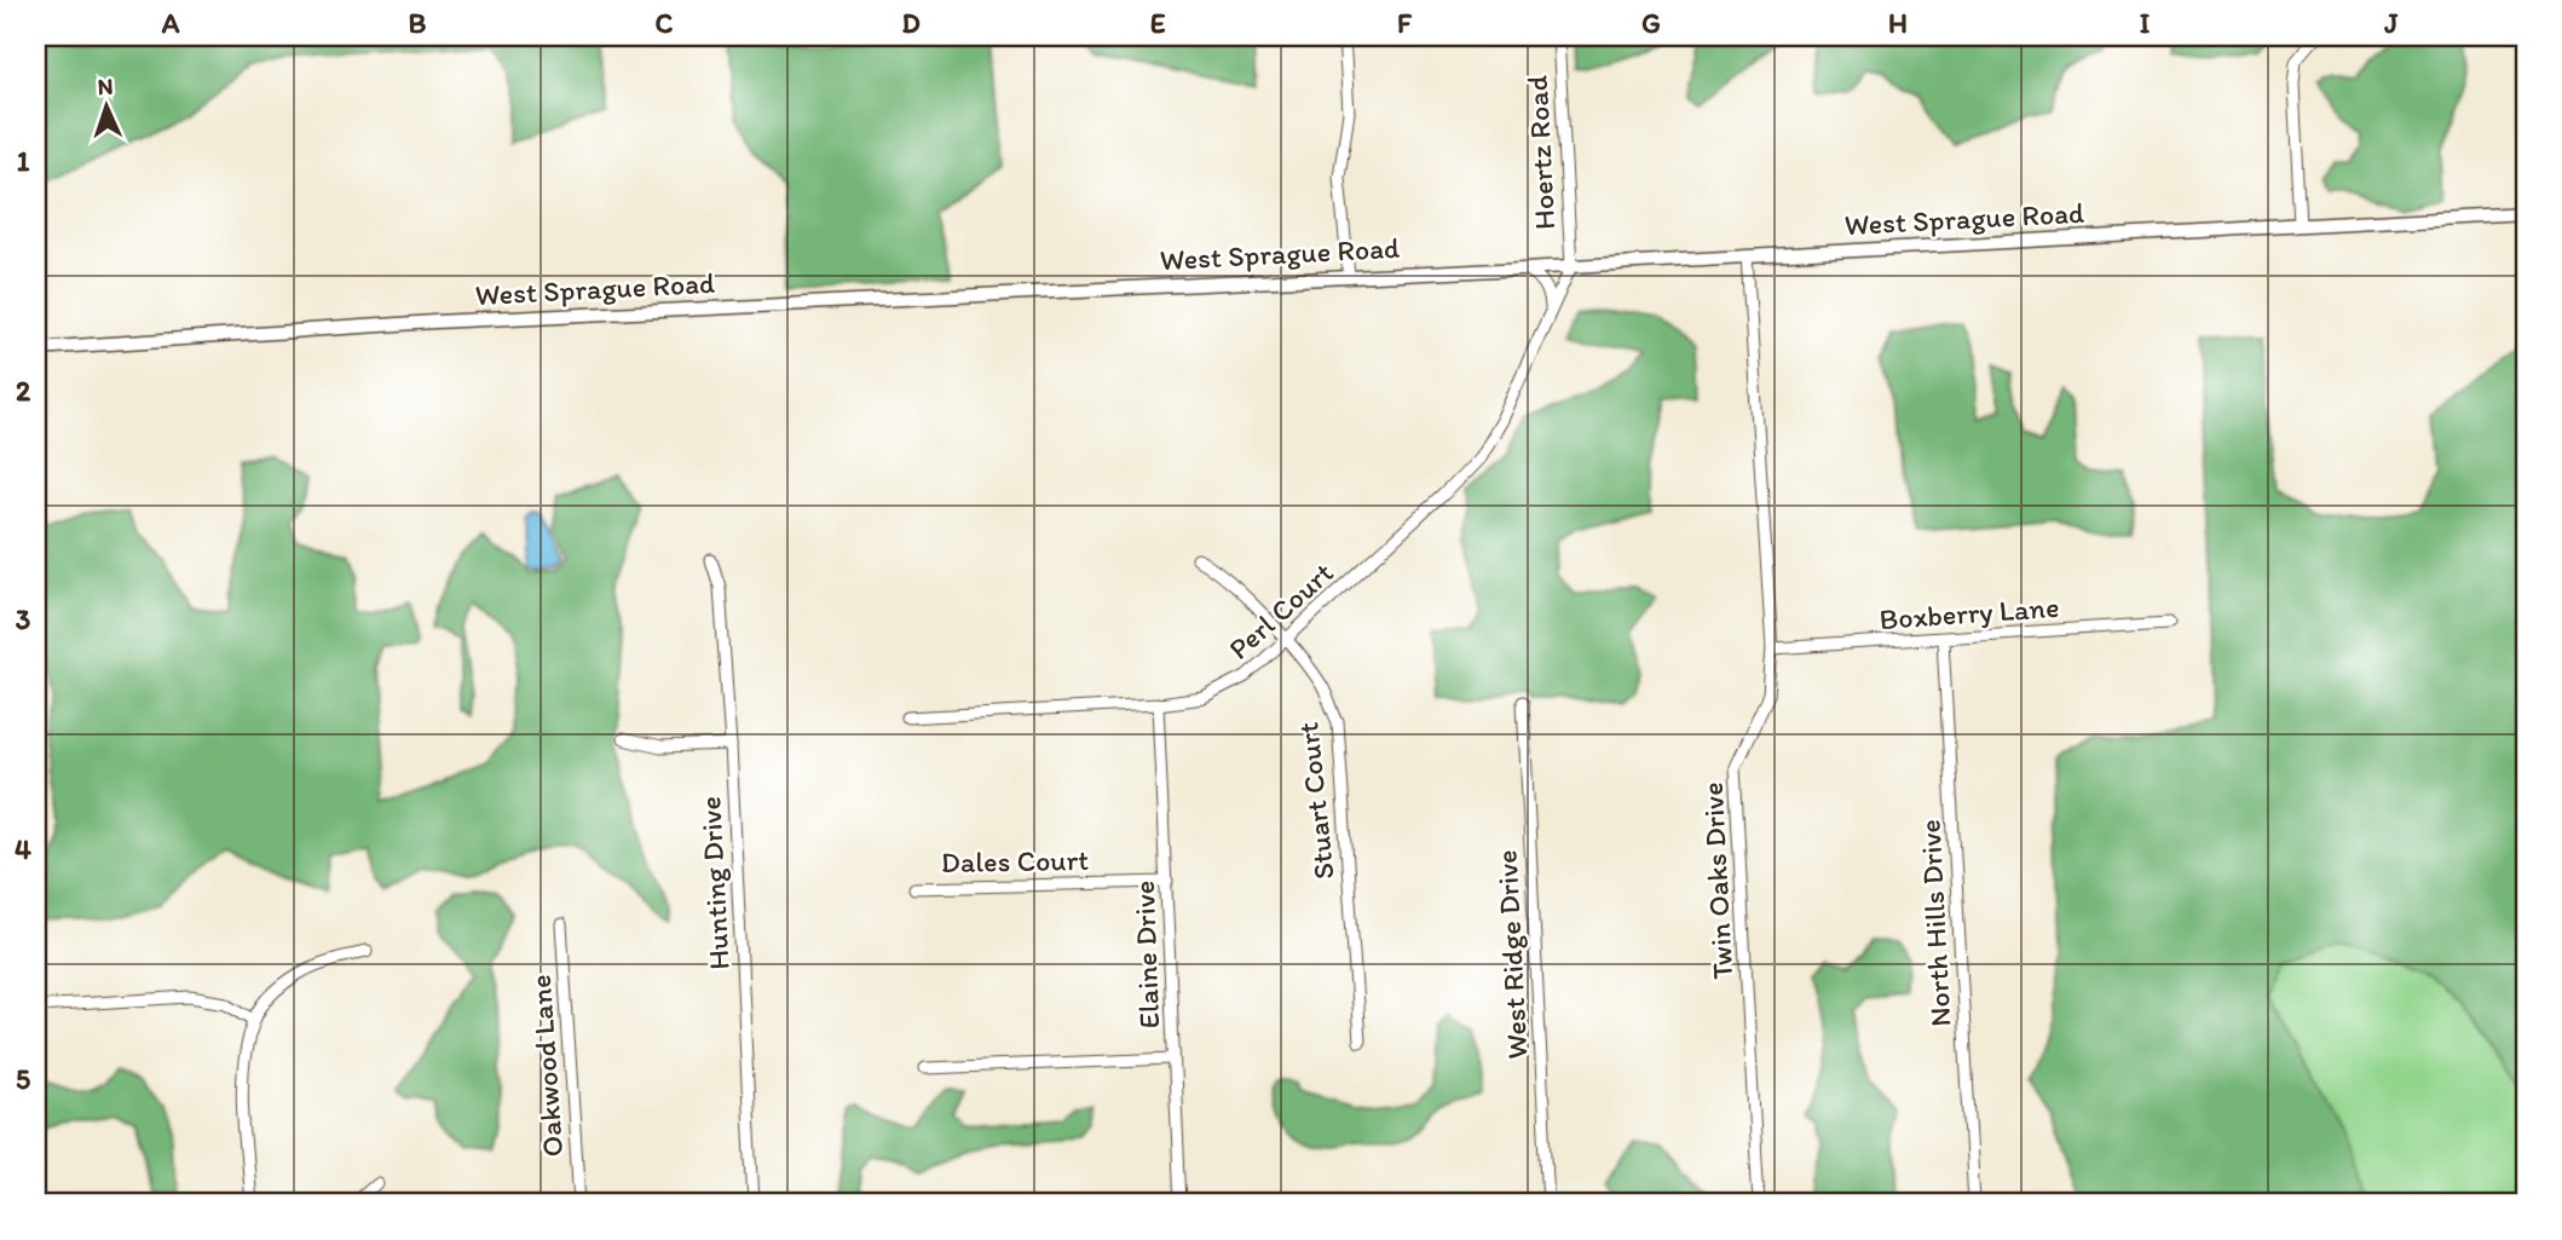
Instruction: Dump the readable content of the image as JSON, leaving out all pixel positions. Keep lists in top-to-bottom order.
{
  "streets": {
    "street": [
      "Hoertz Road",
      "West Sprague Road",
      "Perl Court",
      "Boxberry Lane",
      "Stuart Court",
      "Dales Court",
      "Twin Oaks Drive",
      "Hunting Drive",
      "North Hills Drive",
      "Elaine Drive",
      "West Ridge Drive",
      "Oakwood Lane"
    ]
  },
  "crossings": [
    ["Hoertz Road", "West Sprague Road"],
    ["Hoertz Road", "Perl Court"],
    ["West Sprague Road", "Perl Court"],
    ["West Sprague Road", "Twin Oaks Drive"],
    ["Perl Court", "Stuart Court"],
    ["Perl Court", "Elaine Drive"],
    ["Boxberry Lane", "Twin Oaks Drive"],
    ["Boxberry Lane", "North Hills Drive"],
    ["Dales Court", "Elaine Drive"]
  ],
  "north": "top",
  "grid": {
    "columns": [
      "A",
      "B",
      "C",
      "D",
      "E",
      "F",
      "G",
      "H",
      "I",
      "J"
    ],
    "rows": [
      "1",
      "2",
      "3",
      "4",
      "5"
    ]
  }
}
